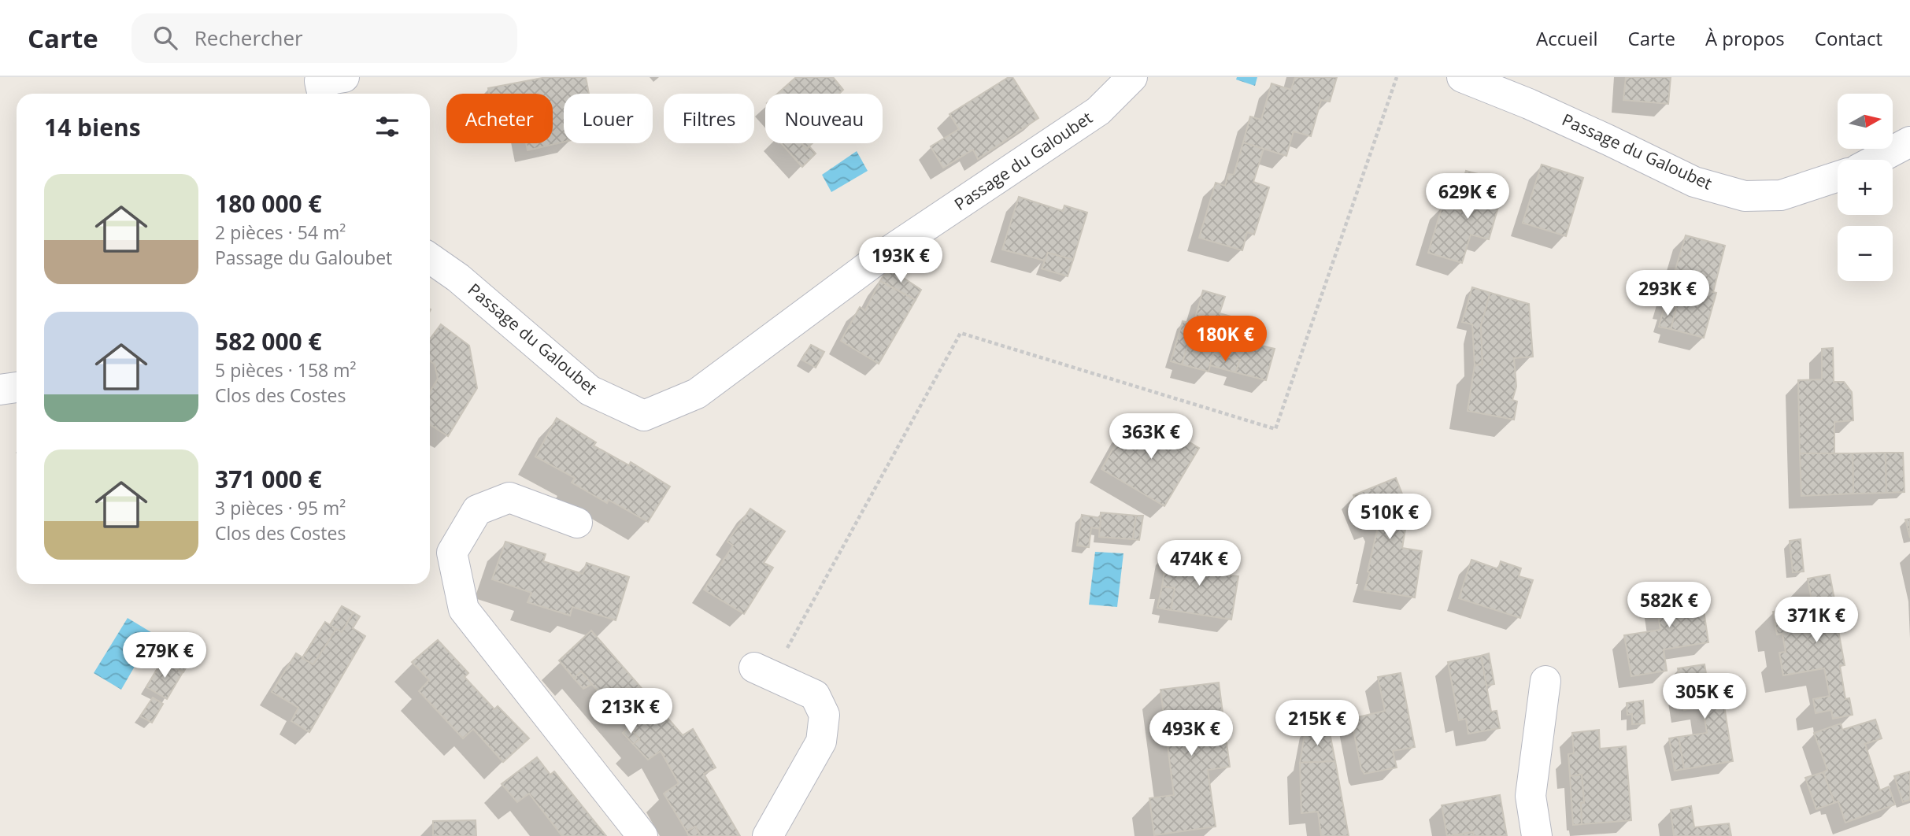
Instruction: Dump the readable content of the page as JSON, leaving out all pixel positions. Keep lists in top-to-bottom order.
{
  "streets": {
    "street": ["Passage du Galoubet"]
  },
  "north": "right",
  "page": {
    "header": "Carte",
    "search": "Rechercher",
    "nav": [
      "Accueil",
      "Carte",
      "À propos",
      "Contact"
    ],
    "map_buttons": ["+", "−"],
    "chip": [
      "Acheter",
      "Louer",
      "Filtres",
      "Nouveau"
    ],
    "heading": "14 biens",
    "list": [
      {
        "name": "180 000 €",
        "note": "2 pièces · 54 m² · Passage du Galoubet"
      },
      {
        "name": "582 000 €",
        "note": "5 pièces · 158 m² · Clos des Costes"
      },
      {
        "name": "371 000 €",
        "note": "3 pièces · 95 m² · Clos des Costes"
      }
    ],
    "price": [
      "629K €",
      "193K €",
      "293K €",
      "180K €",
      "363K €",
      "510K €",
      "474K €",
      "582K €",
      "371K €",
      "279K €",
      "305K €",
      "213K €",
      "215K €",
      "493K €"
    ]
  }
}
